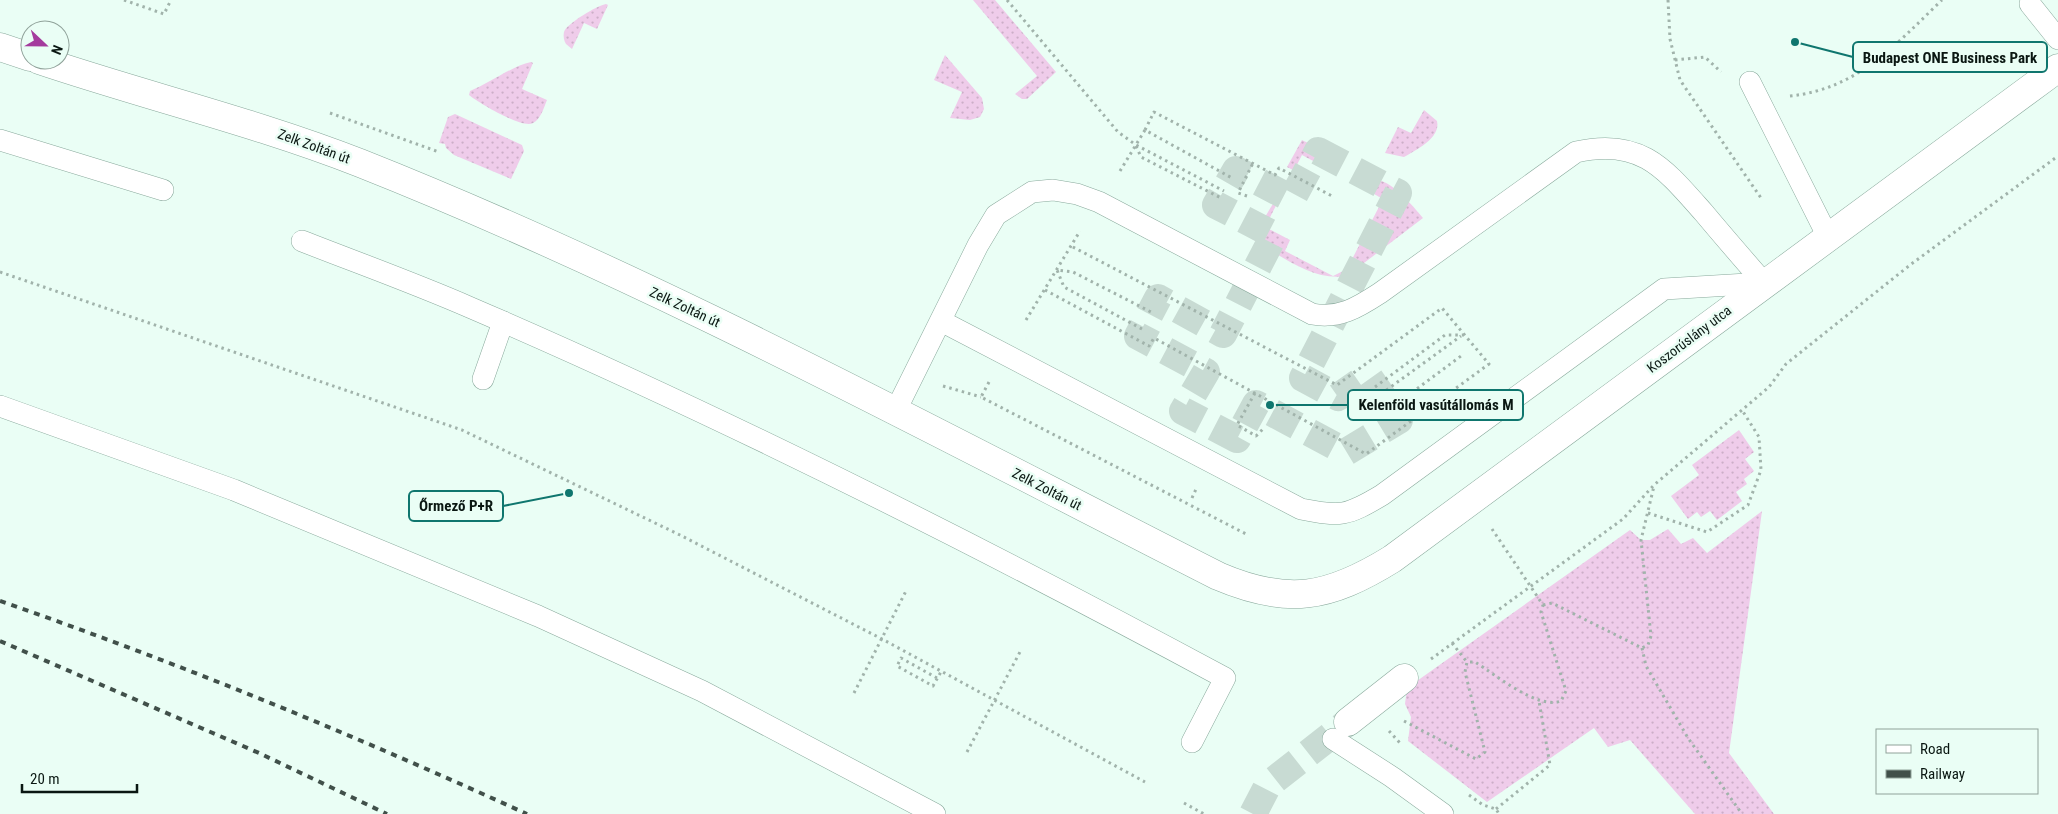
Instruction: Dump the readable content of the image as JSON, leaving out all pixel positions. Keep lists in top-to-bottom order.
{
  "streets": {
    "street": ["Zelk Zoltán út", "Koszorúslány utca"]
  },
  "crossings": [
    ["Zelk Zoltán út", "Koszorúslány utca"]
  ],
  "places": ["Budapest ONE Business Park", "Kelenföld vasútállomás M", "Őrmező P+R"],
  "legend": ["Road", "Railway"],
  "scale_bar": "20 m",
  "north": "right"
}
